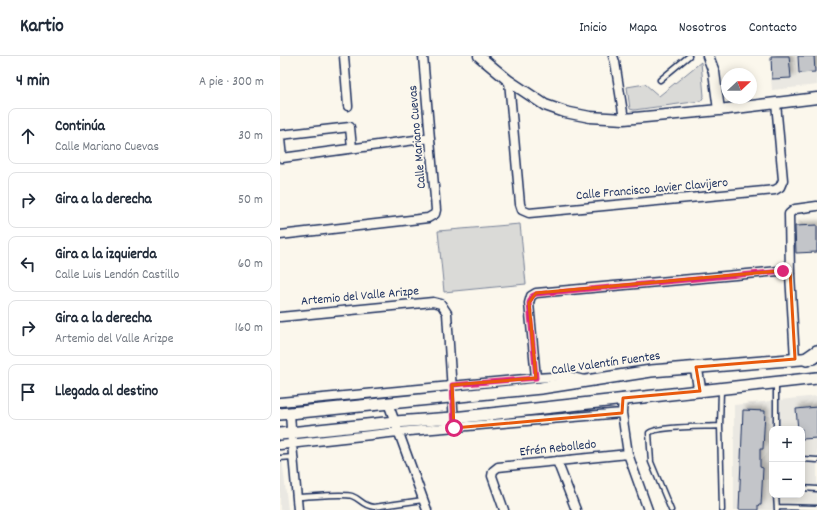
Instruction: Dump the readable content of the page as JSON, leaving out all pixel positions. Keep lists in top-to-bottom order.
{
  "streets": {
    "main road": ["Calle Valentín Fuentes"],
    "street": [
      "Calle Mariano Cuevas",
      "Calle Francisco Javier Clavijero",
      "Artemio del Valle Arizpe",
      "Efrén Rebolledo"
    ]
  },
  "crossings": [
    ["Artemio del Valle Arizpe", "Calle Valentín Fuentes"]
  ],
  "north": "right",
  "page": {
    "header": "Kartio",
    "nav": [
      "Inicio",
      "Mapa",
      "Nosotros",
      "Contacto"
    ],
    "heading": ["4 min", "A pie · 300 m"],
    "list": [
      ["Continúa", "Calle Mariano Cuevas", "30 m"],
      ["Gira a la derecha", "50 m"],
      ["Gira a la izquierda", "Calle Luis Lendón Castillo", "60 m"],
      ["Gira a la derecha", "Artemio del Valle Arizpe", "160 m"],
      "Llegada al destino"
    ],
    "map_buttons": ["+", "−"]
  }
}
